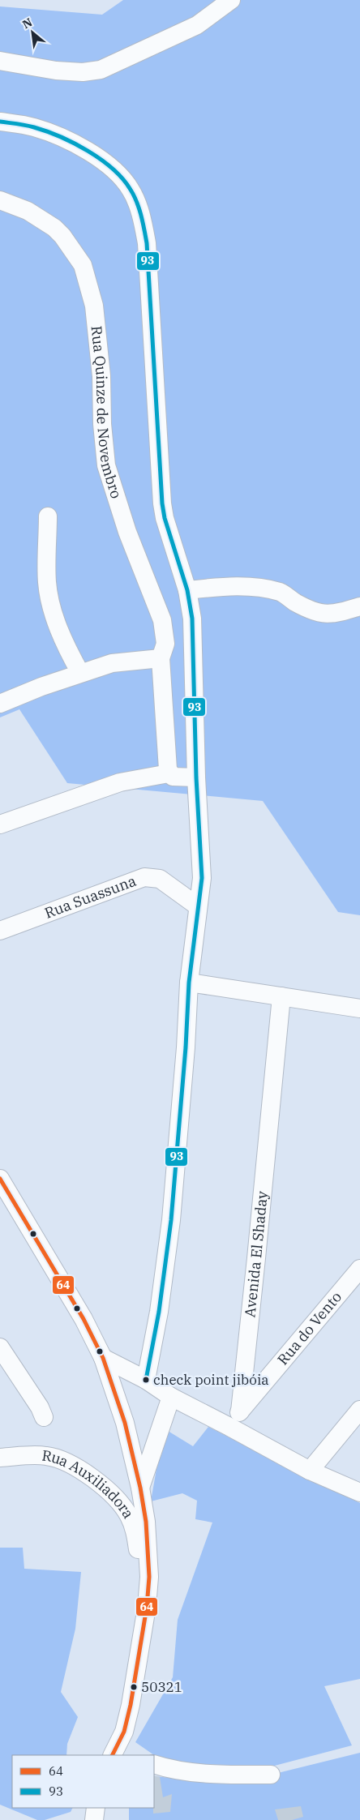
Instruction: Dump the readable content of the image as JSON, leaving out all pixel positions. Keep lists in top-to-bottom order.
{
  "streets": {
    "street": [
      "Rua Quinze de Novembro",
      "Rua Suassuna",
      "Avenida El Shaday",
      "Rua do Vento",
      "Rua Auxiliadora"
    ]
  },
  "crossings": [
    ["Avenida El Shaday", "Rua do Vento"]
  ],
  "places": ["check point jibóia", "50321"],
  "lines": ["transit line 93", "transit line 64"],
  "legend": ["64", "93"],
  "north": "top left"
}
